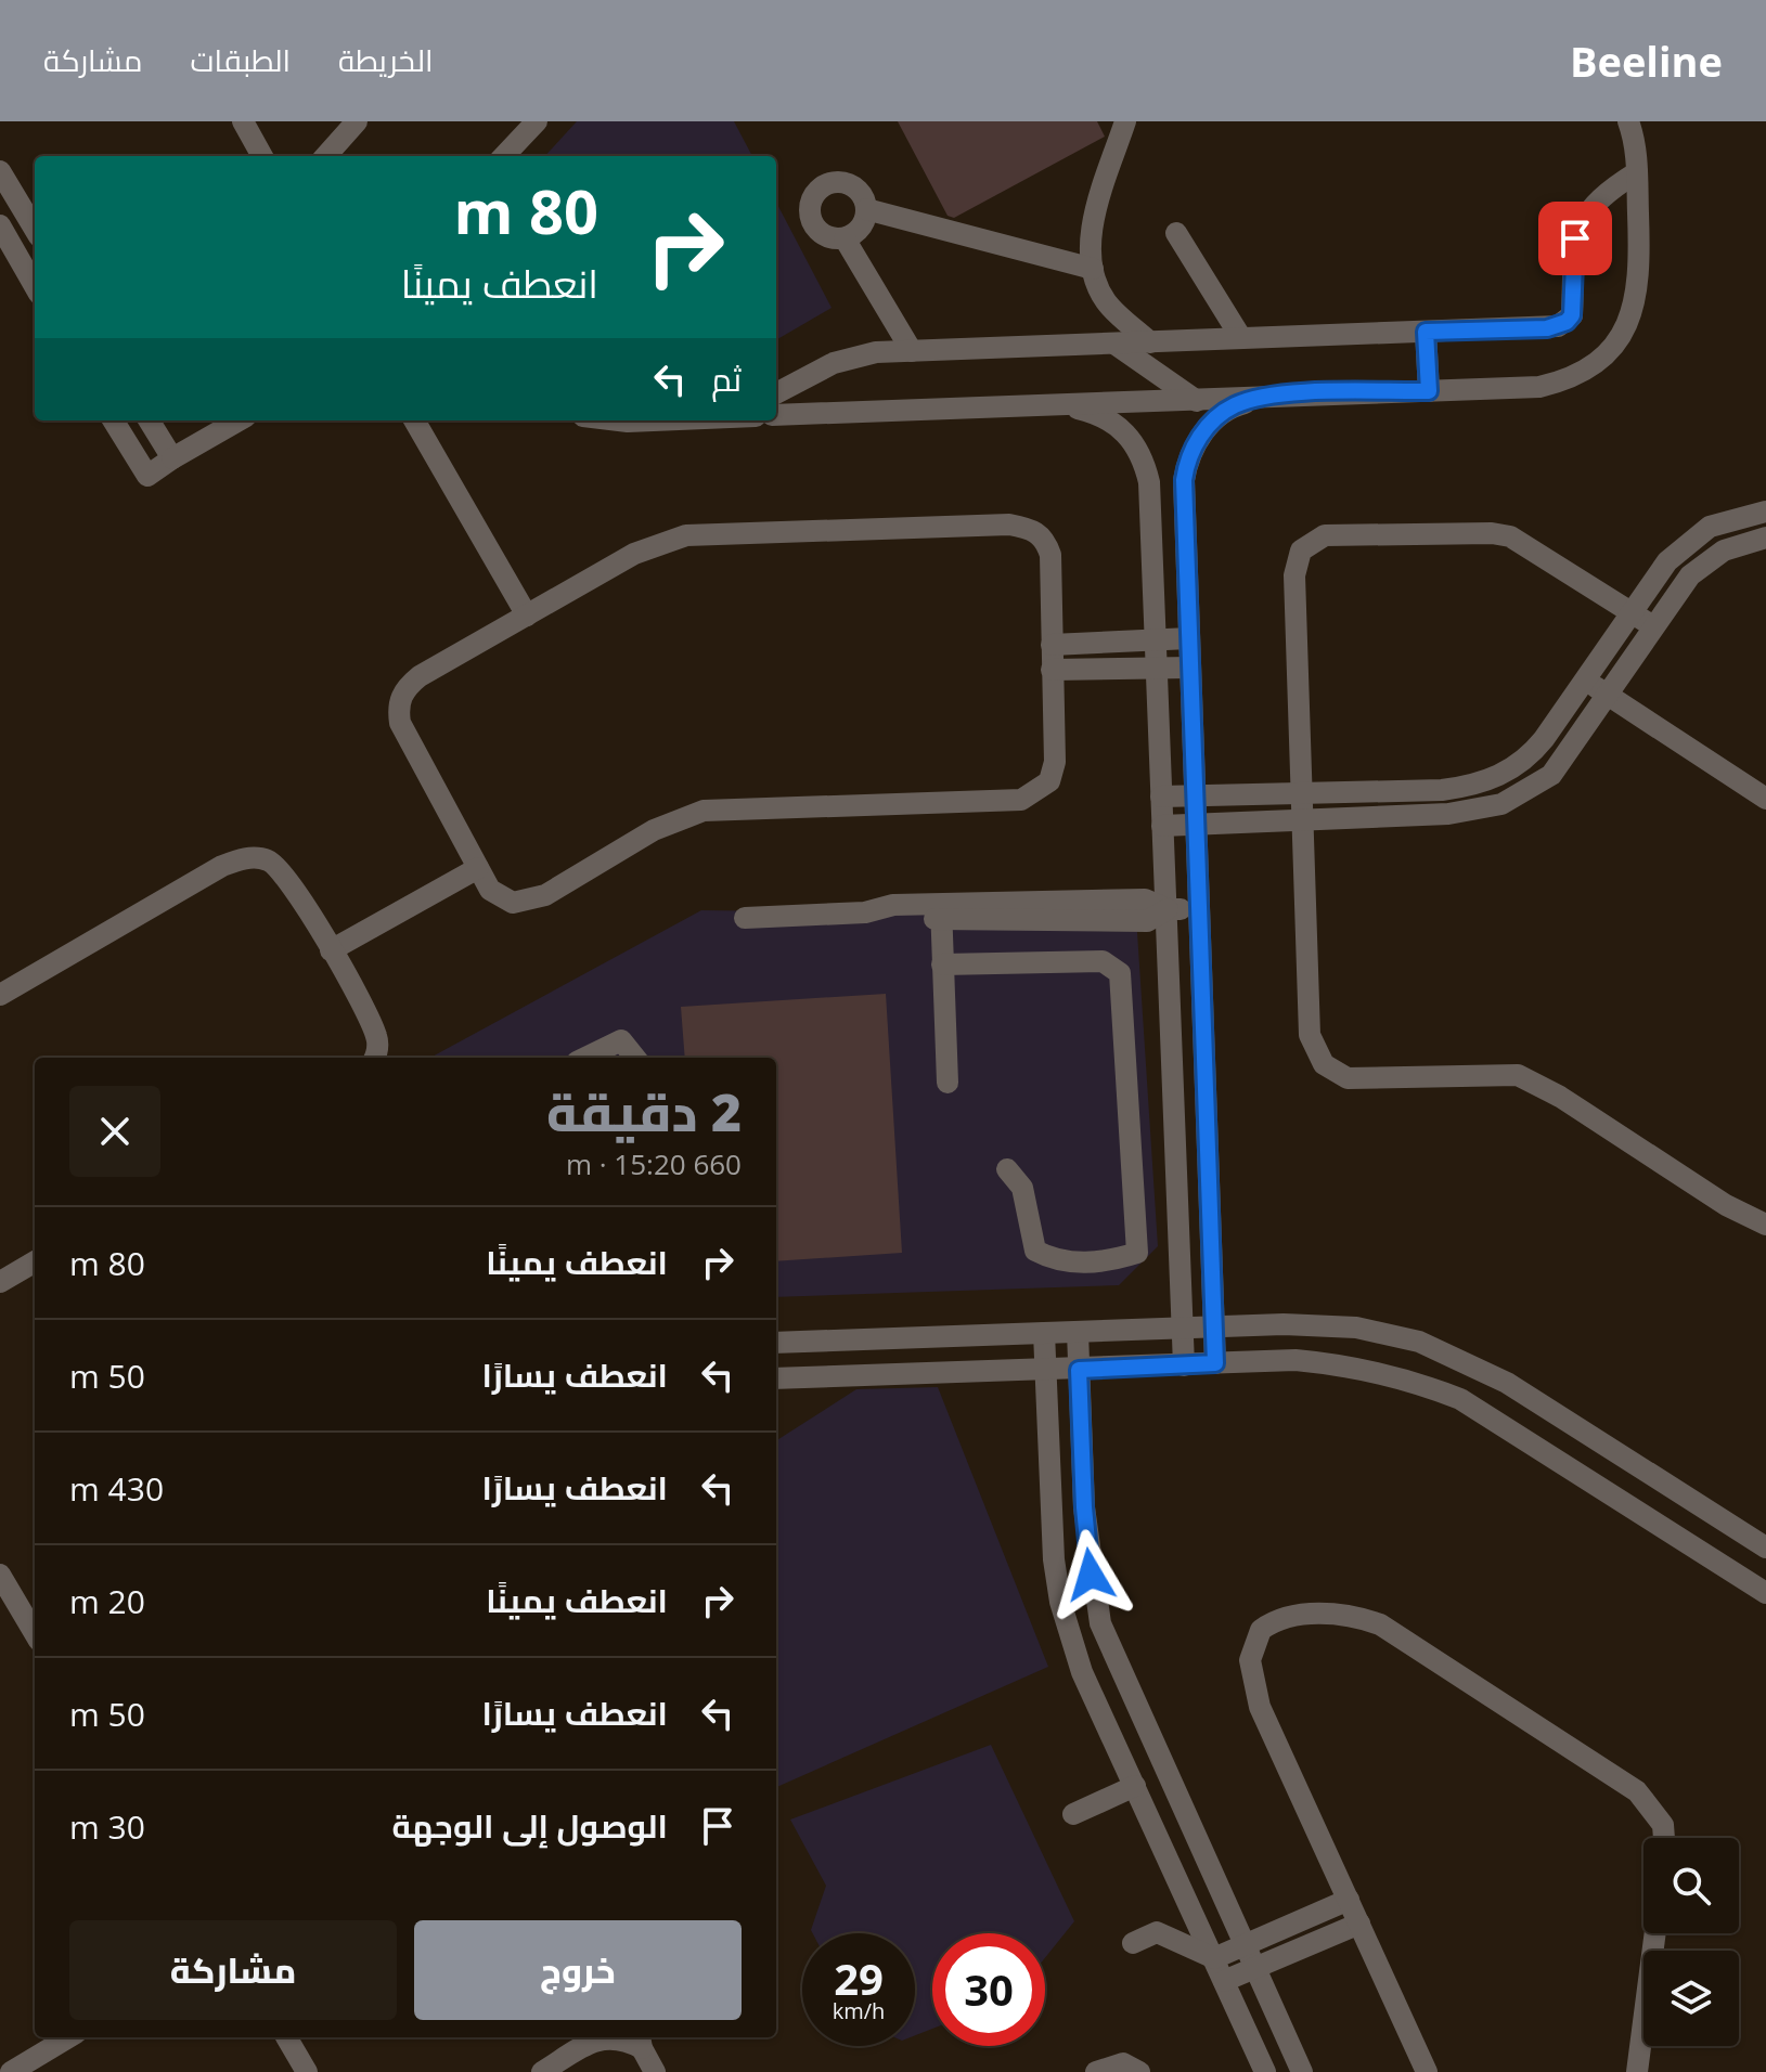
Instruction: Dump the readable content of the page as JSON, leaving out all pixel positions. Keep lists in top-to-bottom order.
{
  "page": {
    "header": "Beeline",
    "nav": ["الخريطة", "الطبقات", "مشاركة"],
    "turn": ["80 m", "انعطف يمينًا"],
    "then": "ثم",
    "heading": ["2 دقيقة", "660 m · 15:20"],
    "list": [
      {
        "name": "انعطف يمينًا",
        "value": "80 m"
      },
      {
        "name": "انعطف يسارًا",
        "value": "50 m"
      },
      {
        "name": "انعطف يسارًا",
        "value": "430 m"
      },
      {
        "name": "انعطف يمينًا",
        "value": "20 m"
      },
      {
        "name": "انعطف يسارًا",
        "value": "50 m"
      },
      {
        "name": "الوصول إلى الوجهة",
        "value": "30 m"
      }
    ],
    "buttons": ["خروج", "مشاركة"],
    "speed": "29 km/h",
    "limit": "30"
  }
}
